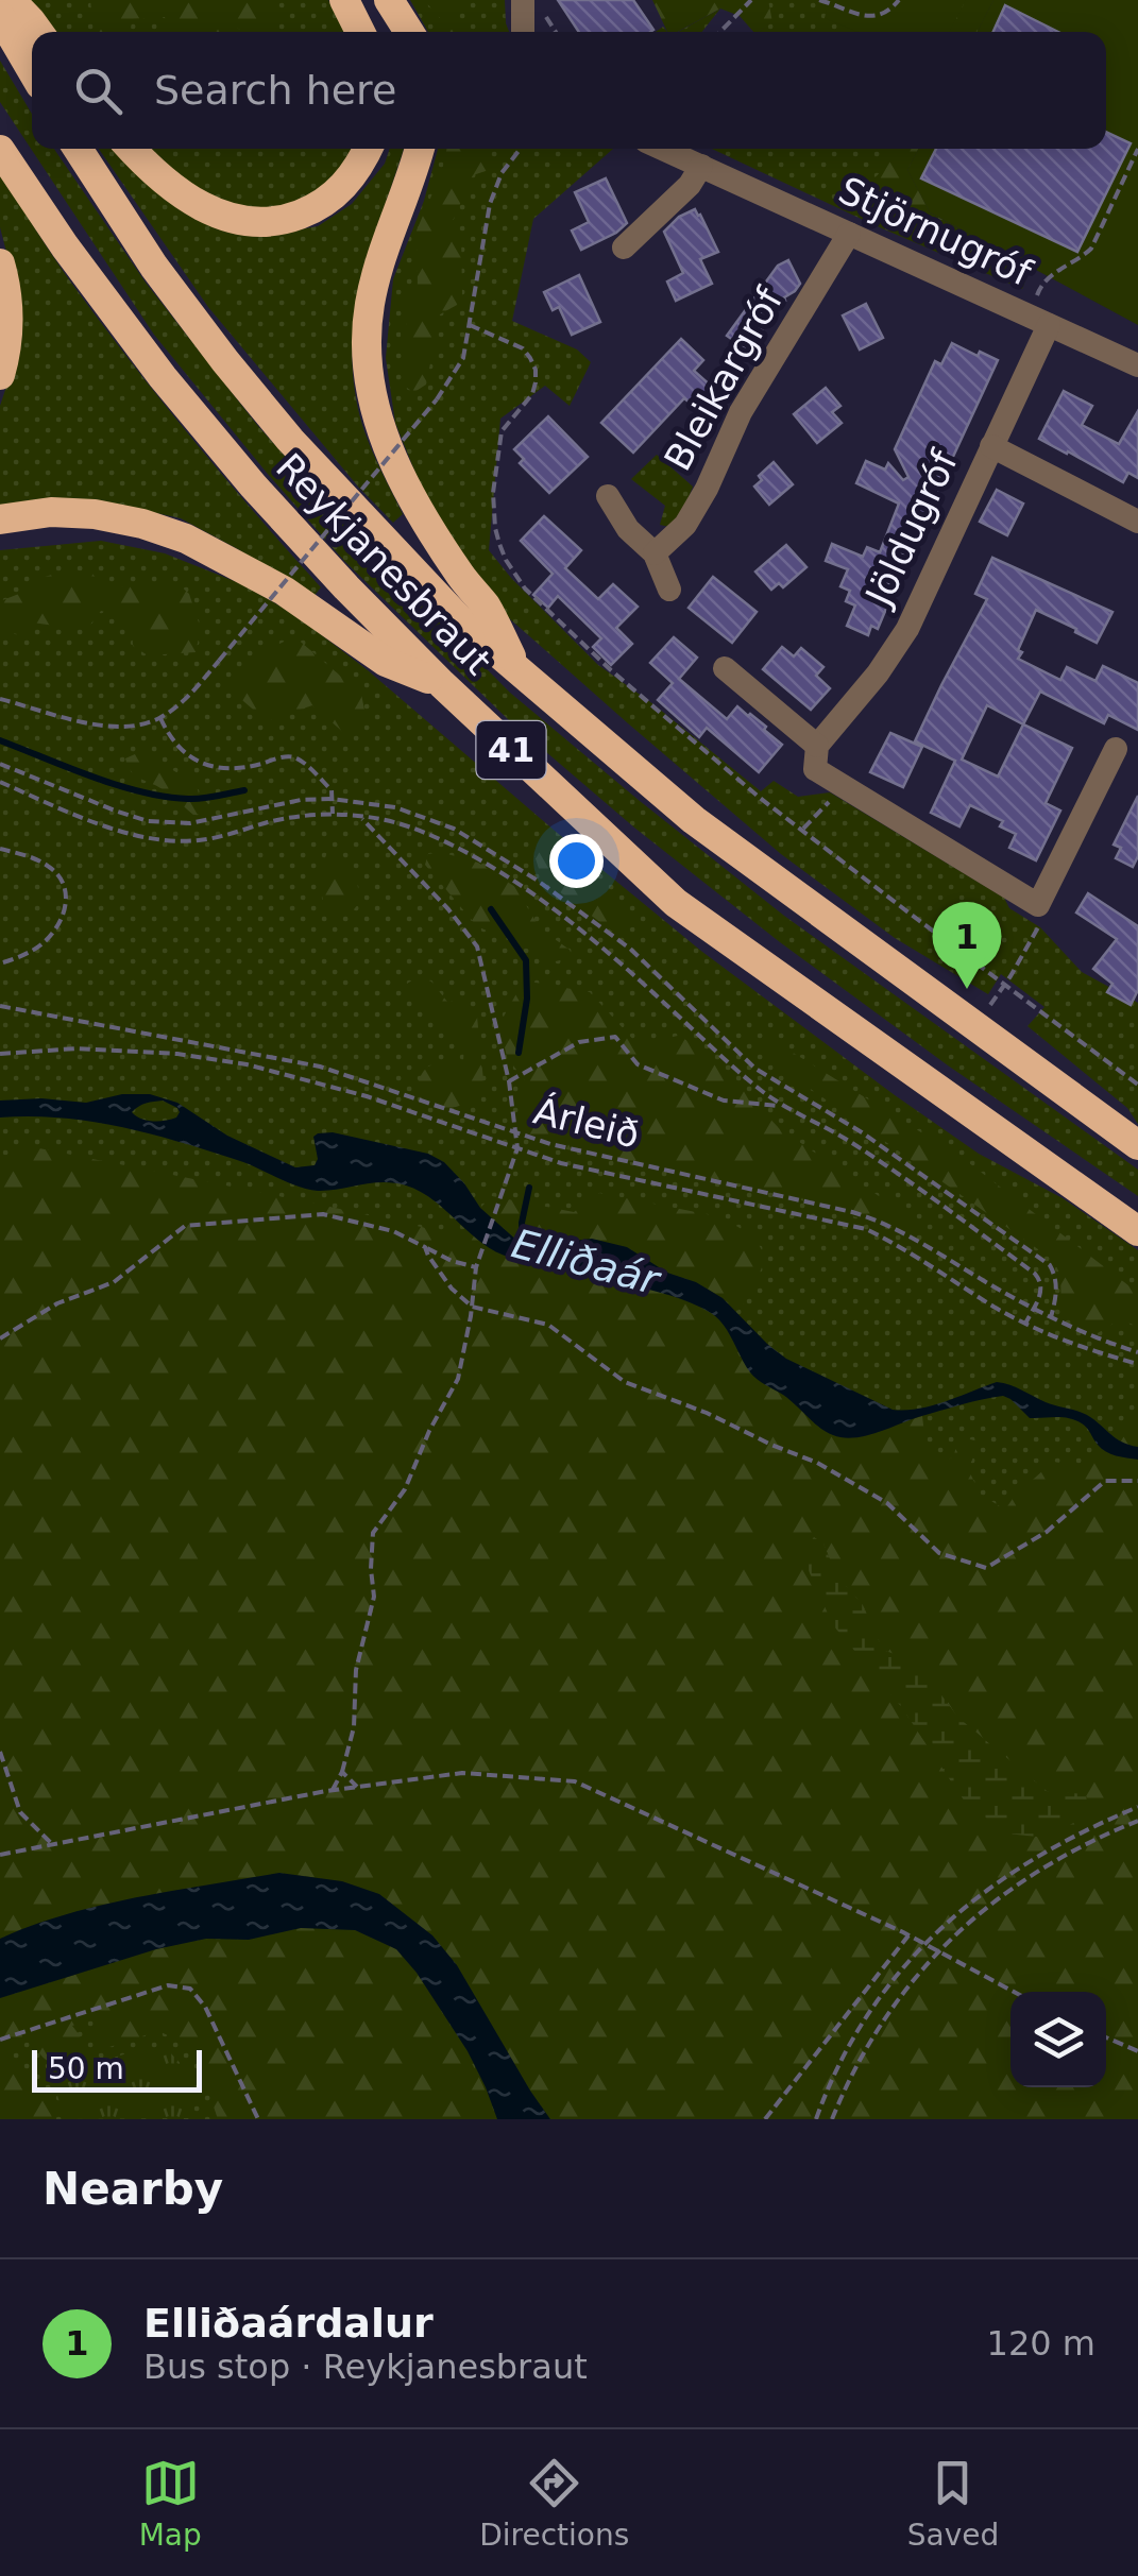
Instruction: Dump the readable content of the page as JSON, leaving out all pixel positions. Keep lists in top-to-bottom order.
{
  "streets": {
    "highway": ["Reykjanesbraut", "41"],
    "street": ["Stjörnugróf", "Bleikargróf", "Jöldugróf"],
    "path": ["Árleið"]
  },
  "crossings": [
    ["Stjörnugróf", "Bleikargróf"],
    ["Stjörnugróf", "Jöldugróf"]
  ],
  "water": ["Elliðaár"],
  "scale_bar": "50 m",
  "page": {
    "search": "Search here",
    "pins": "1",
    "scale": "50 m",
    "heading": "Nearby",
    "list": [
      {
        "mark": "1",
        "name": "Elliðaárdalur",
        "note": "Bus stop · Reykjanesbraut",
        "value": "120 m"
      }
    ],
    "nav": ["Map", "Directions", "Saved"]
  }
}
